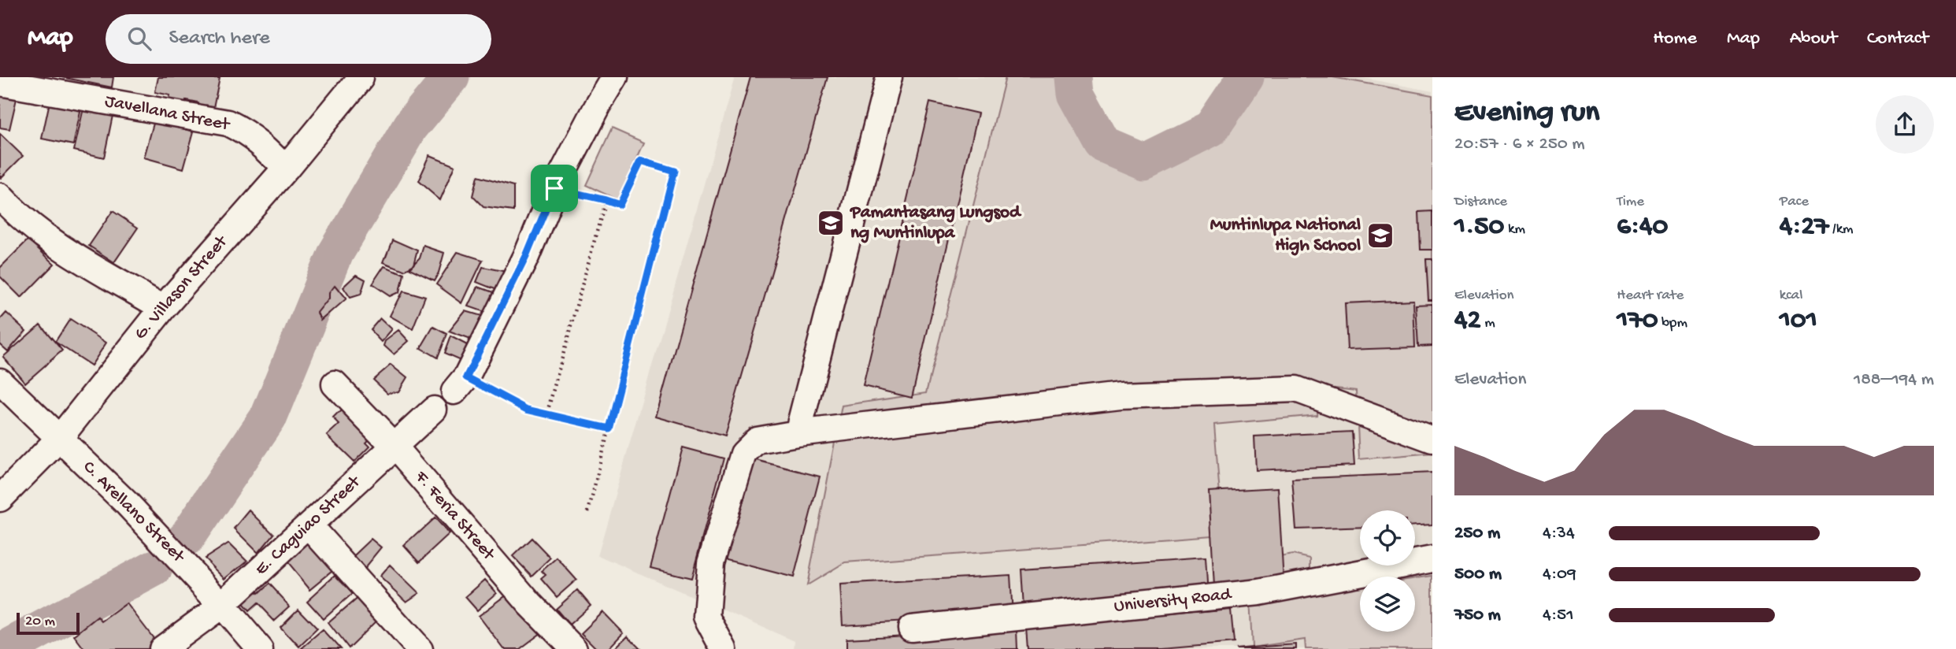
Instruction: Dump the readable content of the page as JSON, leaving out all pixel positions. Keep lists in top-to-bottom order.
{
  "streets": {
    "street": [
      "Javellana Street",
      "G. Villason Street",
      "C. Arellano Street",
      "F. Feria Street",
      "E. Caguiao Street",
      "University Road"
    ]
  },
  "crossings": [
    ["Javellana Street", "G. Villason Street"],
    ["G. Villason Street", "C. Arellano Street"],
    ["C. Arellano Street", "E. Caguiao Street"],
    ["F. Feria Street", "E. Caguiao Street"]
  ],
  "places": {
    "school or university": ["Pamantasang Lungsod ng Muntinlupa", "Muntinlupa National High School"]
  },
  "scale_bar": "20 m",
  "page": {
    "header": "Map",
    "search": "Search here",
    "nav": [
      "Home",
      "Map",
      "About",
      "Contact"
    ],
    "heading": ["Evening run", "20:57 · 6 × 250 m"],
    "stats": [
      ["Distance", "1.50 km"],
      ["Time", "6:40"],
      ["Pace", "4:27 /km"],
      ["Elevation", "42 m"],
      ["Heart rate", "170 bpm"],
      ["kcal", "101"]
    ],
    "chart": ["Elevation", "188–194 m"],
    "list": [
      {
        "name": "250 m",
        "note": "4:34"
      },
      {
        "name": "500 m",
        "note": "4:09"
      },
      {
        "name": "750 m",
        "note": "4:51"
      }
    ],
    "scale": "20 m"
  }
}
